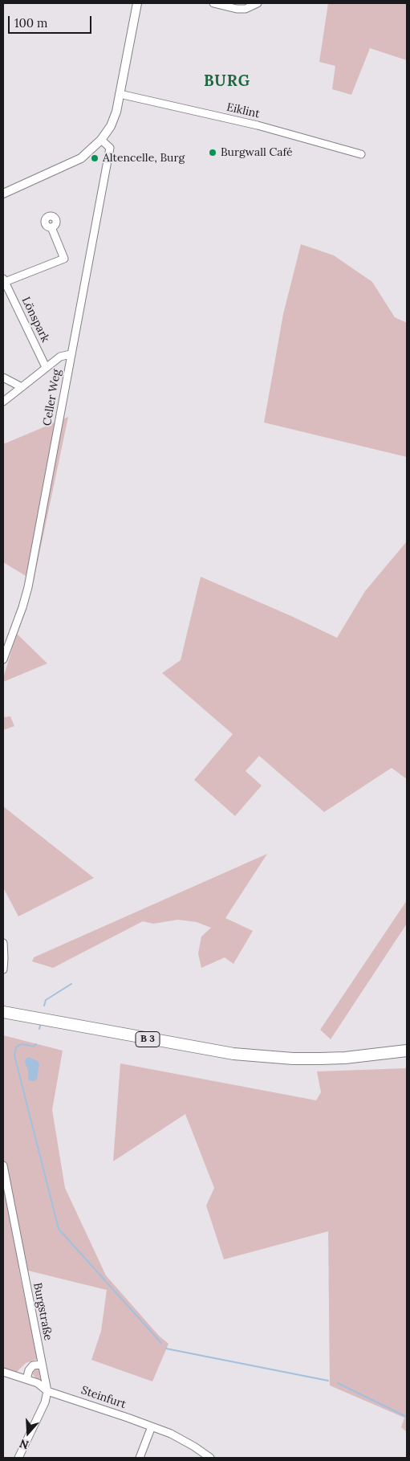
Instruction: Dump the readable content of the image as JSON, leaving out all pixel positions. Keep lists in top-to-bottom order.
{
  "streets": {
    "highway": ["B 3"],
    "street": [
      "Eiklint",
      "Lönspark",
      "Celler Weg",
      "Burgstraße",
      "Steinfurt"
    ]
  },
  "crossings": [
    ["Burgstraße", "Steinfurt"]
  ],
  "districts": ["BURG"],
  "places": ["Burgwall Café", "Altencelle, Burg"],
  "scale_bar": "100 m",
  "north": "bottom"
}
